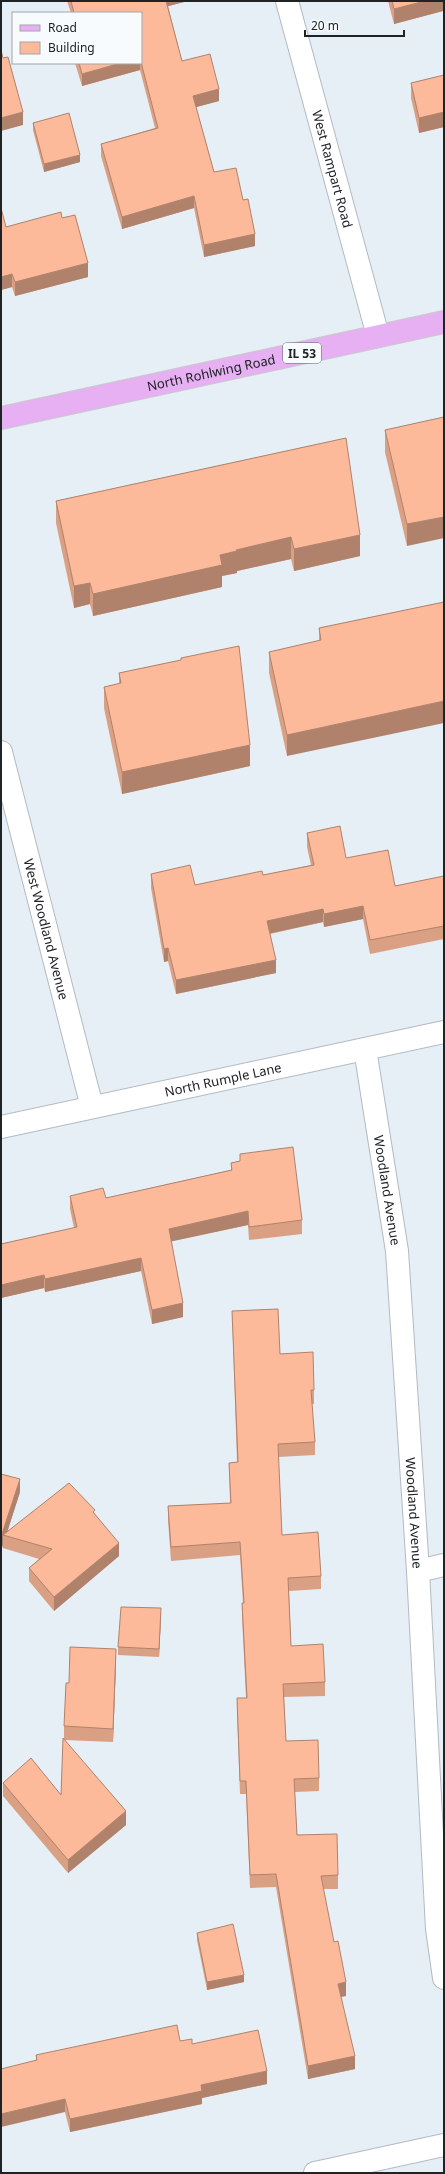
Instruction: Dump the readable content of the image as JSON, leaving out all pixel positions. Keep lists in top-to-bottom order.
{
  "streets": {
    "main road": ["IL 53", "North Rohlwing Road"],
    "street": [
      "West Rampart Road",
      "West Woodland Avenue",
      "North Rumple Lane",
      "Woodland Avenue"
    ]
  },
  "crossings": [
    ["West Rampart Road", "North Rohlwing Road"],
    ["West Woodland Avenue", "North Rumple Lane"],
    ["North Rumple Lane", "Woodland Avenue"]
  ],
  "legend": ["Road", "Building"],
  "scale_bar": "20 m"
}
